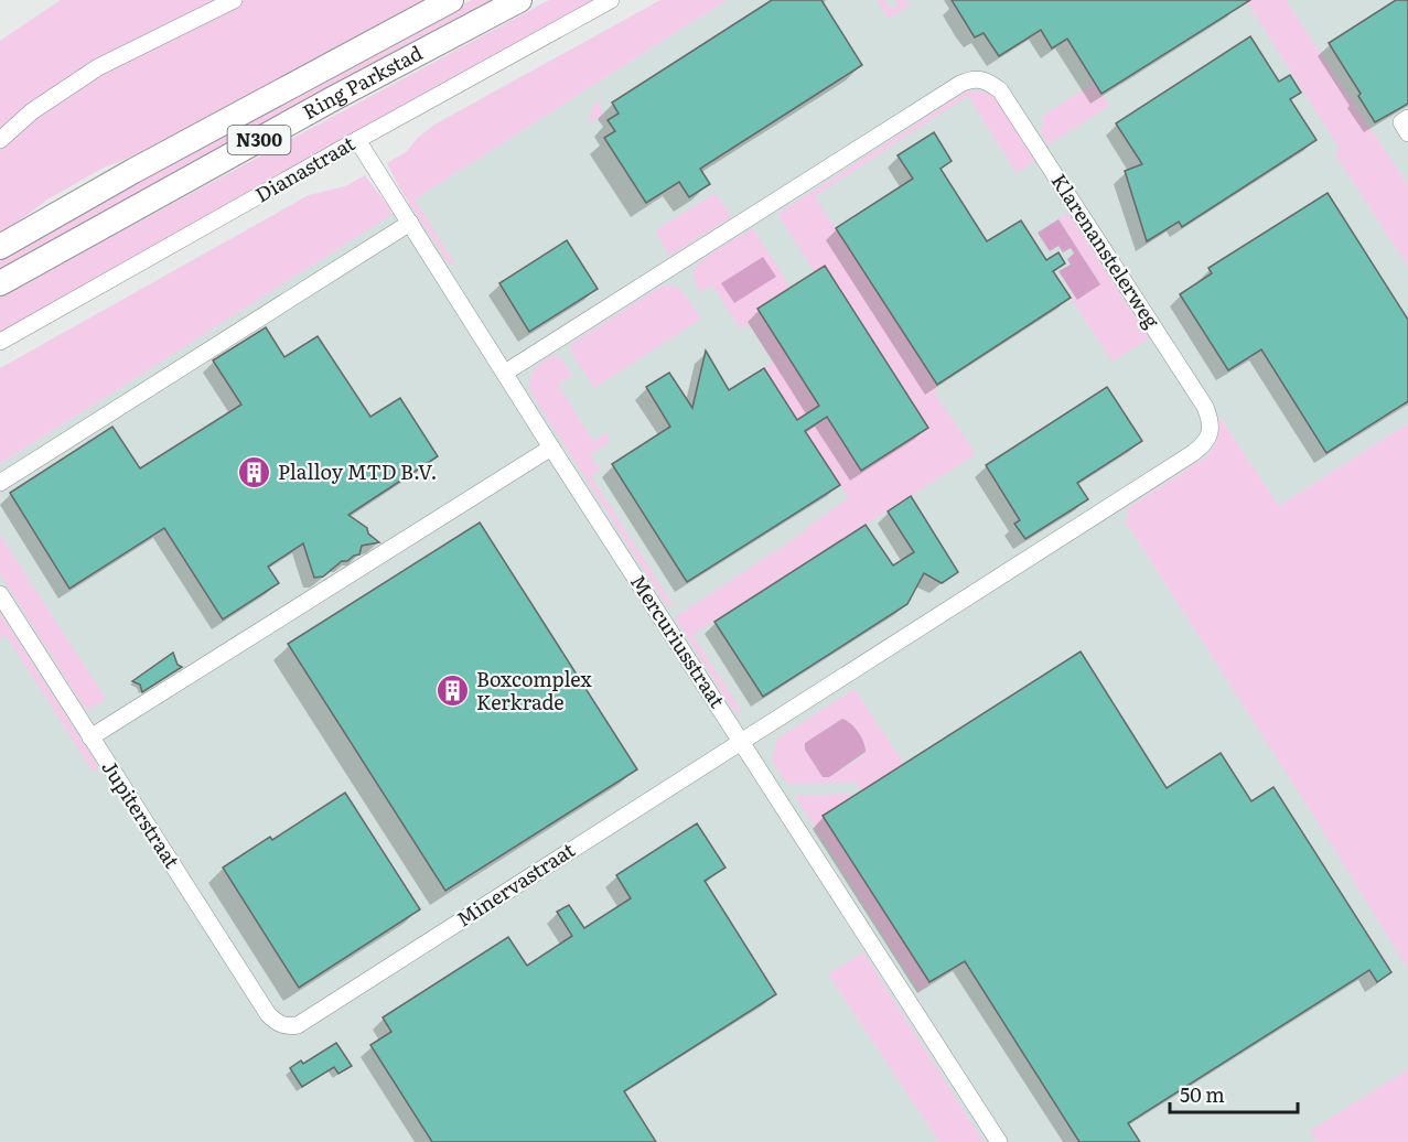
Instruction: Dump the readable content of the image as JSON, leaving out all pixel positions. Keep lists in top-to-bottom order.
{
  "streets": {
    "highway": ["Ring Parkstad", "N300"],
    "street": [
      "Dianastraat",
      "Klarenanstelerweg",
      "Mercuriusstraat",
      "Jupiterstraat",
      "Minervastraat"
    ]
  },
  "crossings": [
    ["Dianastraat", "Mercuriusstraat"],
    ["Klarenanstelerweg", "Mercuriusstraat"],
    ["Klarenanstelerweg", "Minervastraat"],
    ["Mercuriusstraat", "Minervastraat"],
    ["Jupiterstraat", "Minervastraat"]
  ],
  "places": {
    "building": ["Plalloy MTD B.V.", "Boxcomplex Kerkrade"]
  },
  "scale_bar": "50 m"
}
